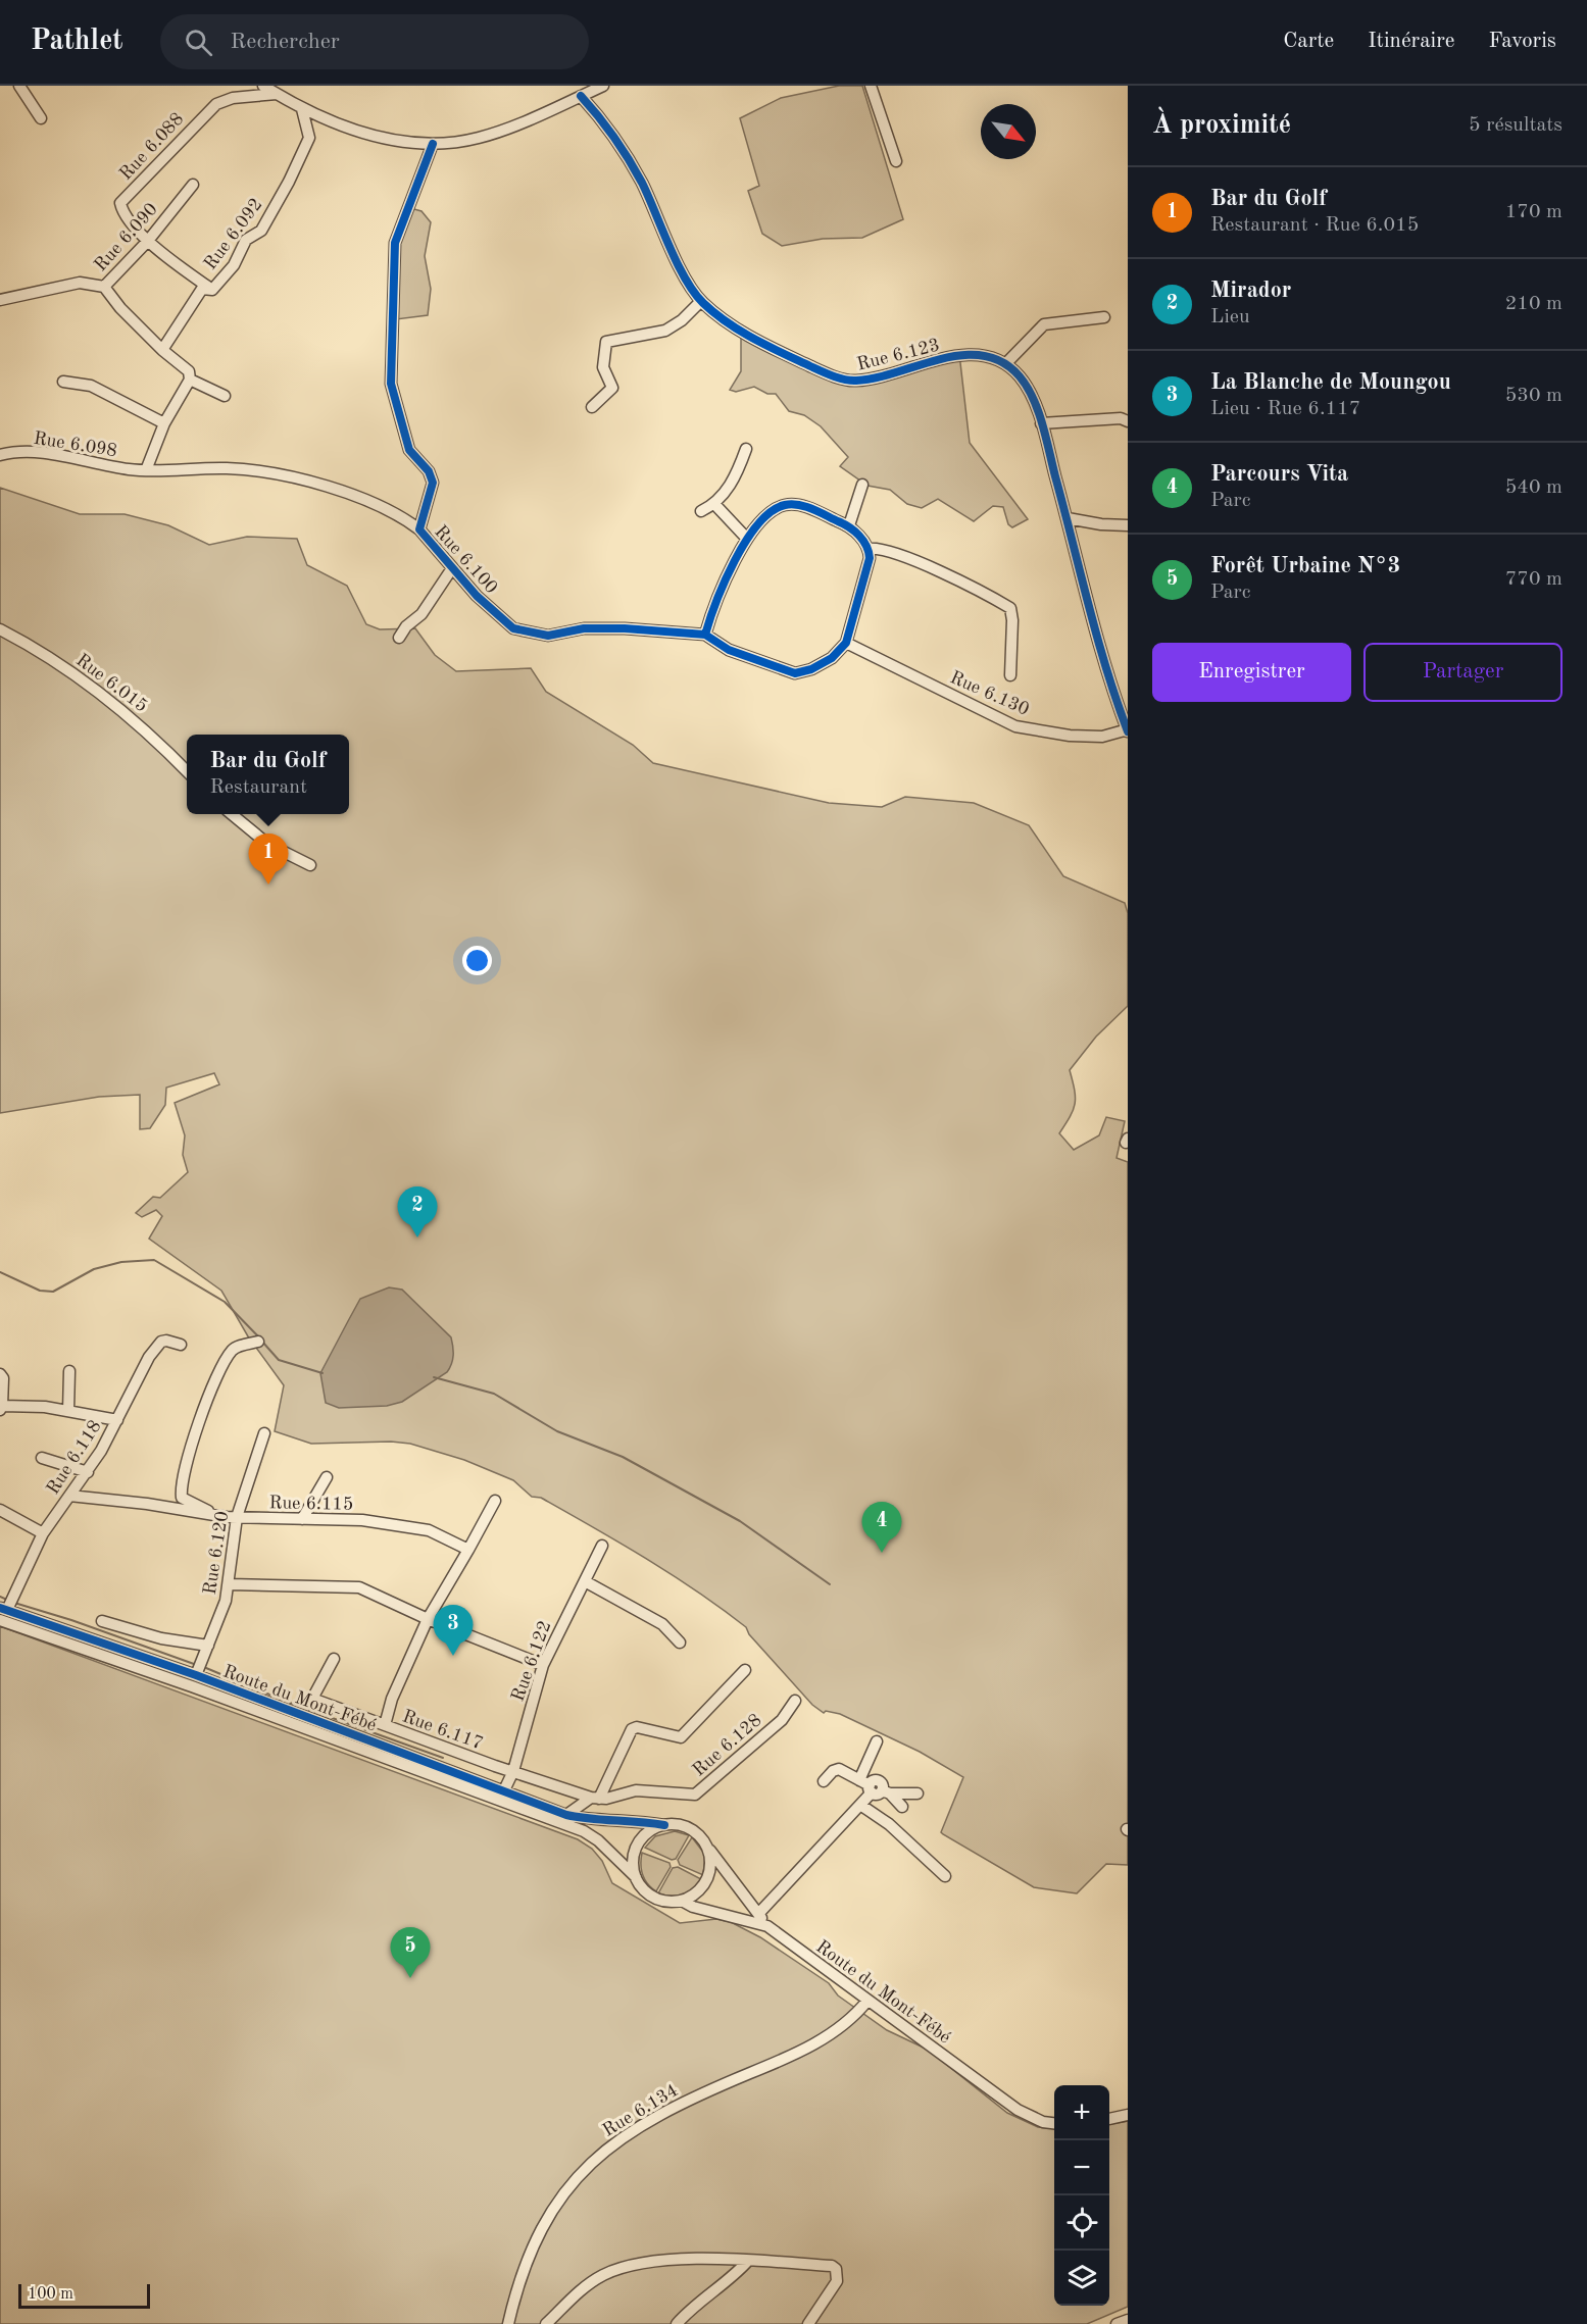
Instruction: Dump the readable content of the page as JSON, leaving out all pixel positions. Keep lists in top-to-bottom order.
{
  "streets": {
    "street": [
      "Rue 6.088",
      "Rue 6.092",
      "Rue 6.090",
      "Rue 6.123",
      "Rue 6.098",
      "Rue 6.100",
      "Rue 6.015",
      "Rue 6.130",
      "Rue 6.118",
      "Rue 6.115",
      "Rue 6.120",
      "Rue 6.122",
      "Route du Mont-Fébé",
      "Rue 6.117",
      "Rue 6.128",
      "Rue 6.134"
    ]
  },
  "crossings": [
    ["Rue 6.088", "Rue 6.090"],
    ["Rue 6.098", "Rue 6.100"],
    ["Rue 6.100", "Rue 6.130"],
    ["Rue 6.118", "Rue 6.115"],
    ["Rue 6.118", "Route du Mont-Fébé"],
    ["Rue 6.115", "Rue 6.120"],
    ["Rue 6.120", "Route du Mont-Fébé"],
    ["Rue 6.122", "Route du Mont-Fébé"],
    ["Rue 6.122", "Rue 6.117"],
    ["Route du Mont-Fébé", "Rue 6.128"],
    ["Route du Mont-Fébé", "Rue 6.134"],
    ["Rue 6.117", "Rue 6.128"]
  ],
  "scale_bar": "100 m",
  "north": "bottom right",
  "page": {
    "header": "Pathlet",
    "search": "Rechercher",
    "nav": ["Carte", "Itinéraire", "Favoris"],
    "heading": ["À proximité", "5 résultats"],
    "list": [
      {
        "mark": "1",
        "name": "Bar du Golf",
        "note": "Restaurant · Rue 6.015",
        "value": "170 m"
      },
      {
        "mark": "2",
        "name": "Mirador",
        "note": "Lieu",
        "value": "210 m"
      },
      {
        "mark": "3",
        "name": "La Blanche de Moungou",
        "note": "Lieu · Rue 6.117",
        "value": "530 m"
      },
      {
        "mark": "4",
        "name": "Parcours Vita",
        "note": "Parc",
        "value": "540 m"
      },
      {
        "mark": "5",
        "name": "Forêt Urbaine N°3",
        "note": "Parc",
        "value": "770 m"
      }
    ],
    "buttons": ["Enregistrer", "Partager"],
    "popup": ["Bar du Golf", "Restaurant"],
    "pins": [
      "1",
      "2",
      "4",
      "3",
      "5"
    ],
    "map_buttons": ["+", "−"],
    "scale": "100 m"
  }
}
